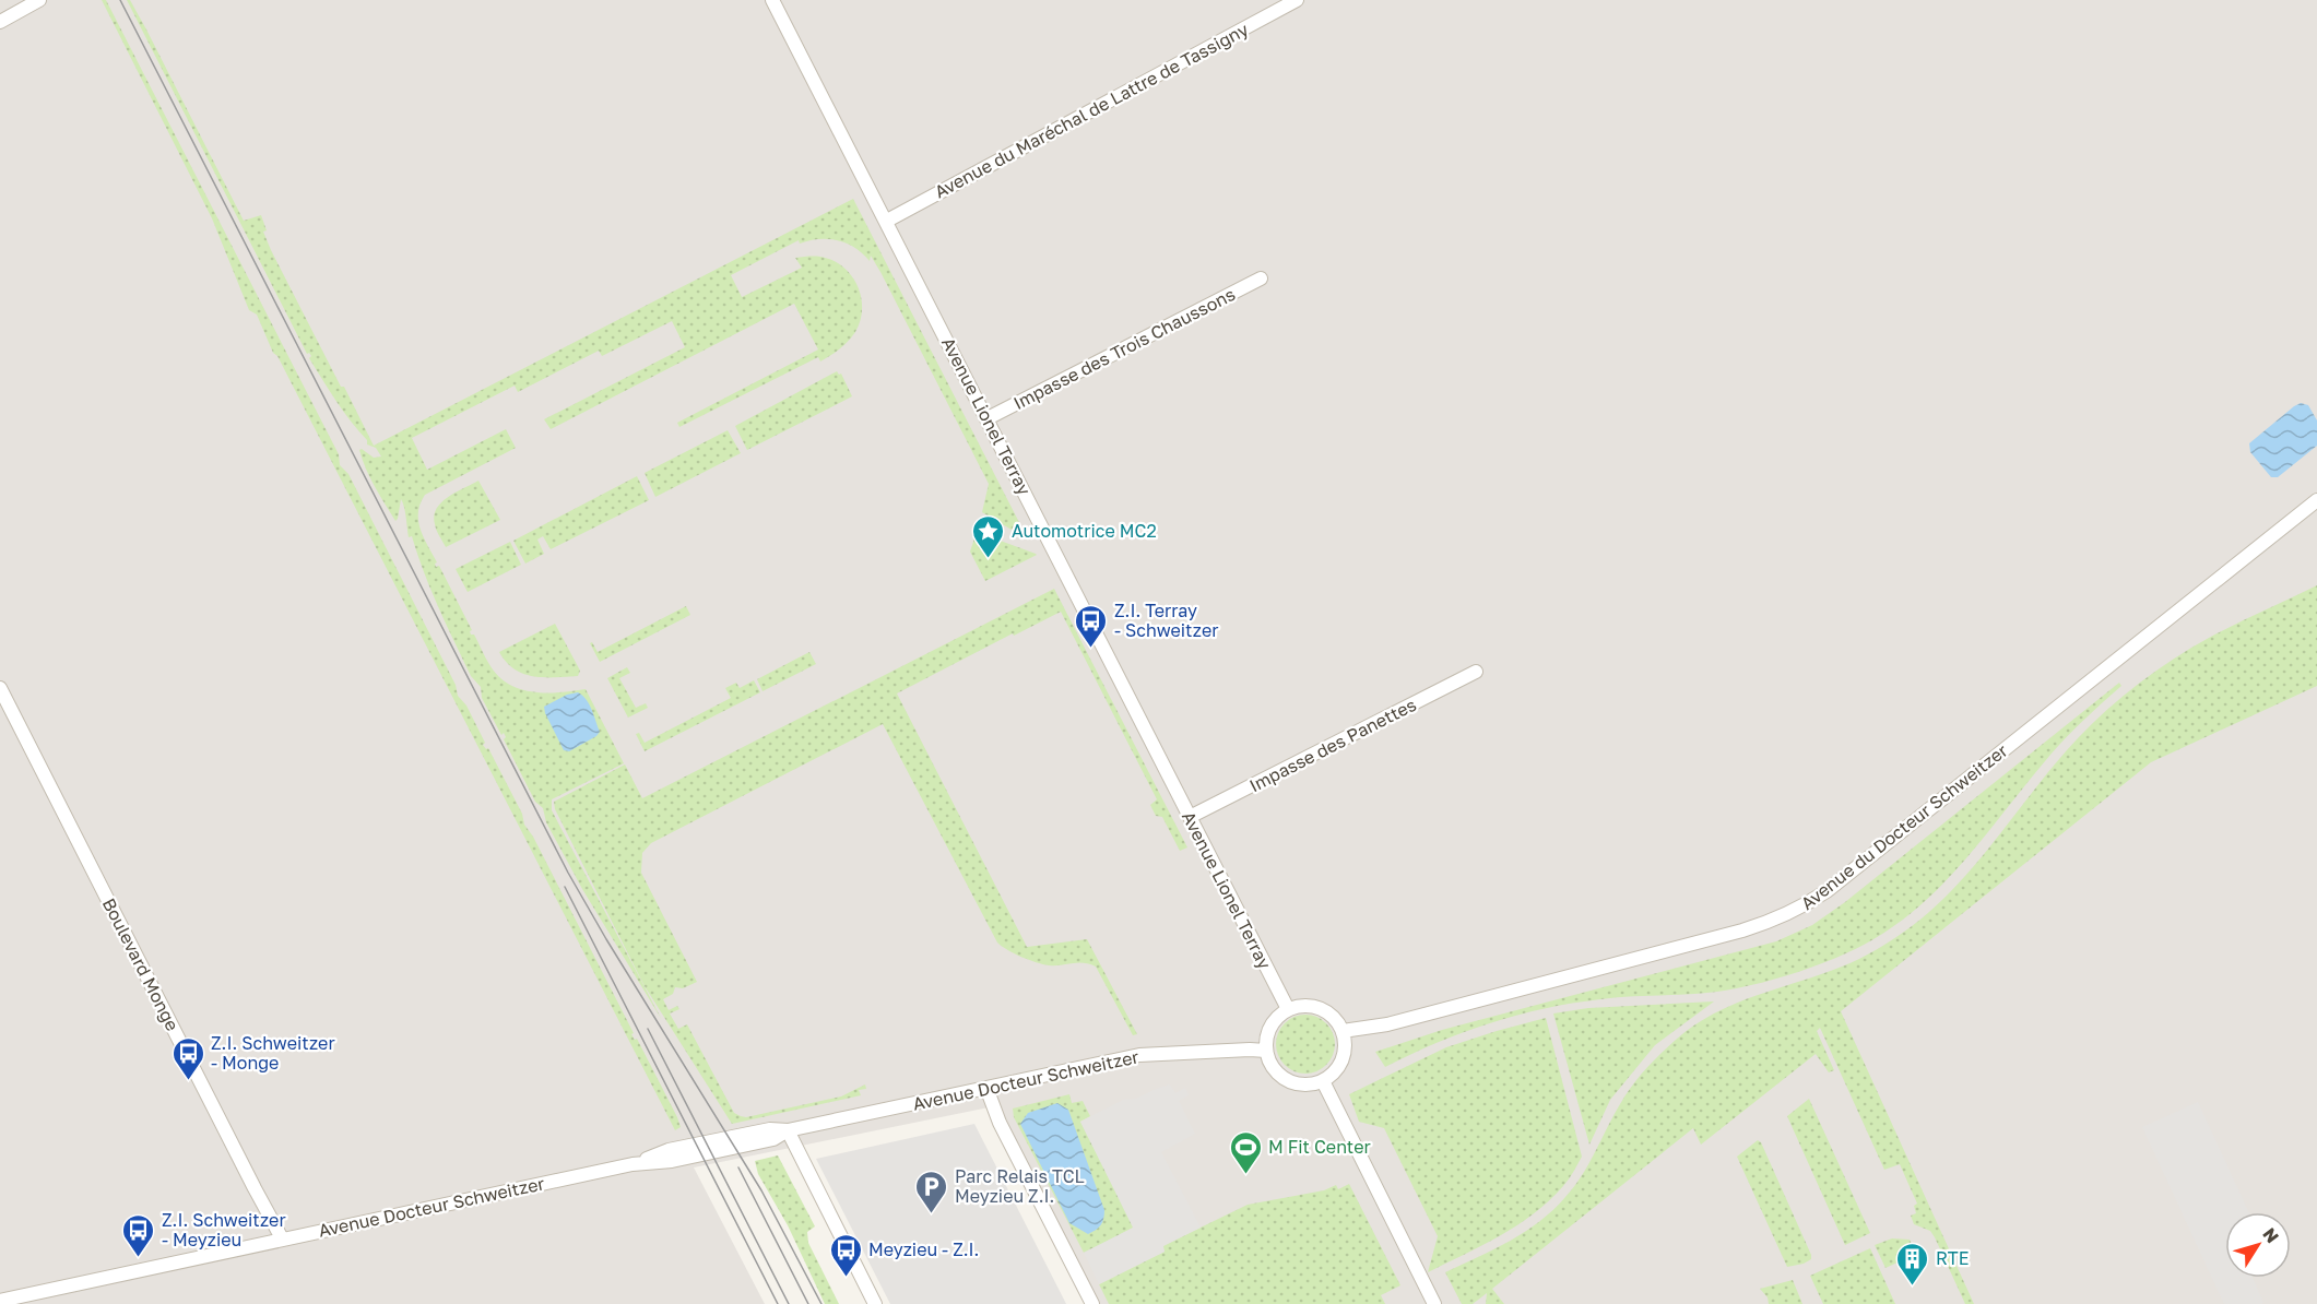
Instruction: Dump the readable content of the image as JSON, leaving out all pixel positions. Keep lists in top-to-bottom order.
{
  "streets": {
    "street": [
      "Avenue du Maréchal de Lattre de Tassigny",
      "Impasse des Trois Chaussons",
      "Avenue Lionel Terray",
      "Impasse des Panettes",
      "Avenue du Docteur Schweitzer",
      "Boulevard Monge",
      "Avenue Docteur Schweitzer"
    ]
  },
  "crossings": [
    ["Avenue du Maréchal de Lattre de Tassigny", "Avenue Lionel Terray"],
    ["Impasse des Trois Chaussons", "Avenue Lionel Terray"],
    ["Avenue Lionel Terray", "Impasse des Panettes"],
    ["Avenue Lionel Terray", "Avenue du Docteur Schweitzer"],
    ["Avenue Lionel Terray", "Avenue Docteur Schweitzer"],
    ["Avenue du Docteur Schweitzer", "Avenue Docteur Schweitzer"],
    ["Boulevard Monge", "Avenue Docteur Schweitzer"]
  ],
  "places": {
    "place": ["Automotrice MC2"],
    "bus stop": [
      "Z.I. Terray - Schweitzer",
      "Z.I. Schweitzer - Monge",
      "Z.I. Schweitzer - Meyzieu",
      "Meyzieu - Z.I."
    ],
    "sports": ["M Fit Center"],
    "parking": ["Parc Relais TCL Meyzieu Z.I."],
    "building": ["RTE"]
  },
  "north": "top right"
}
